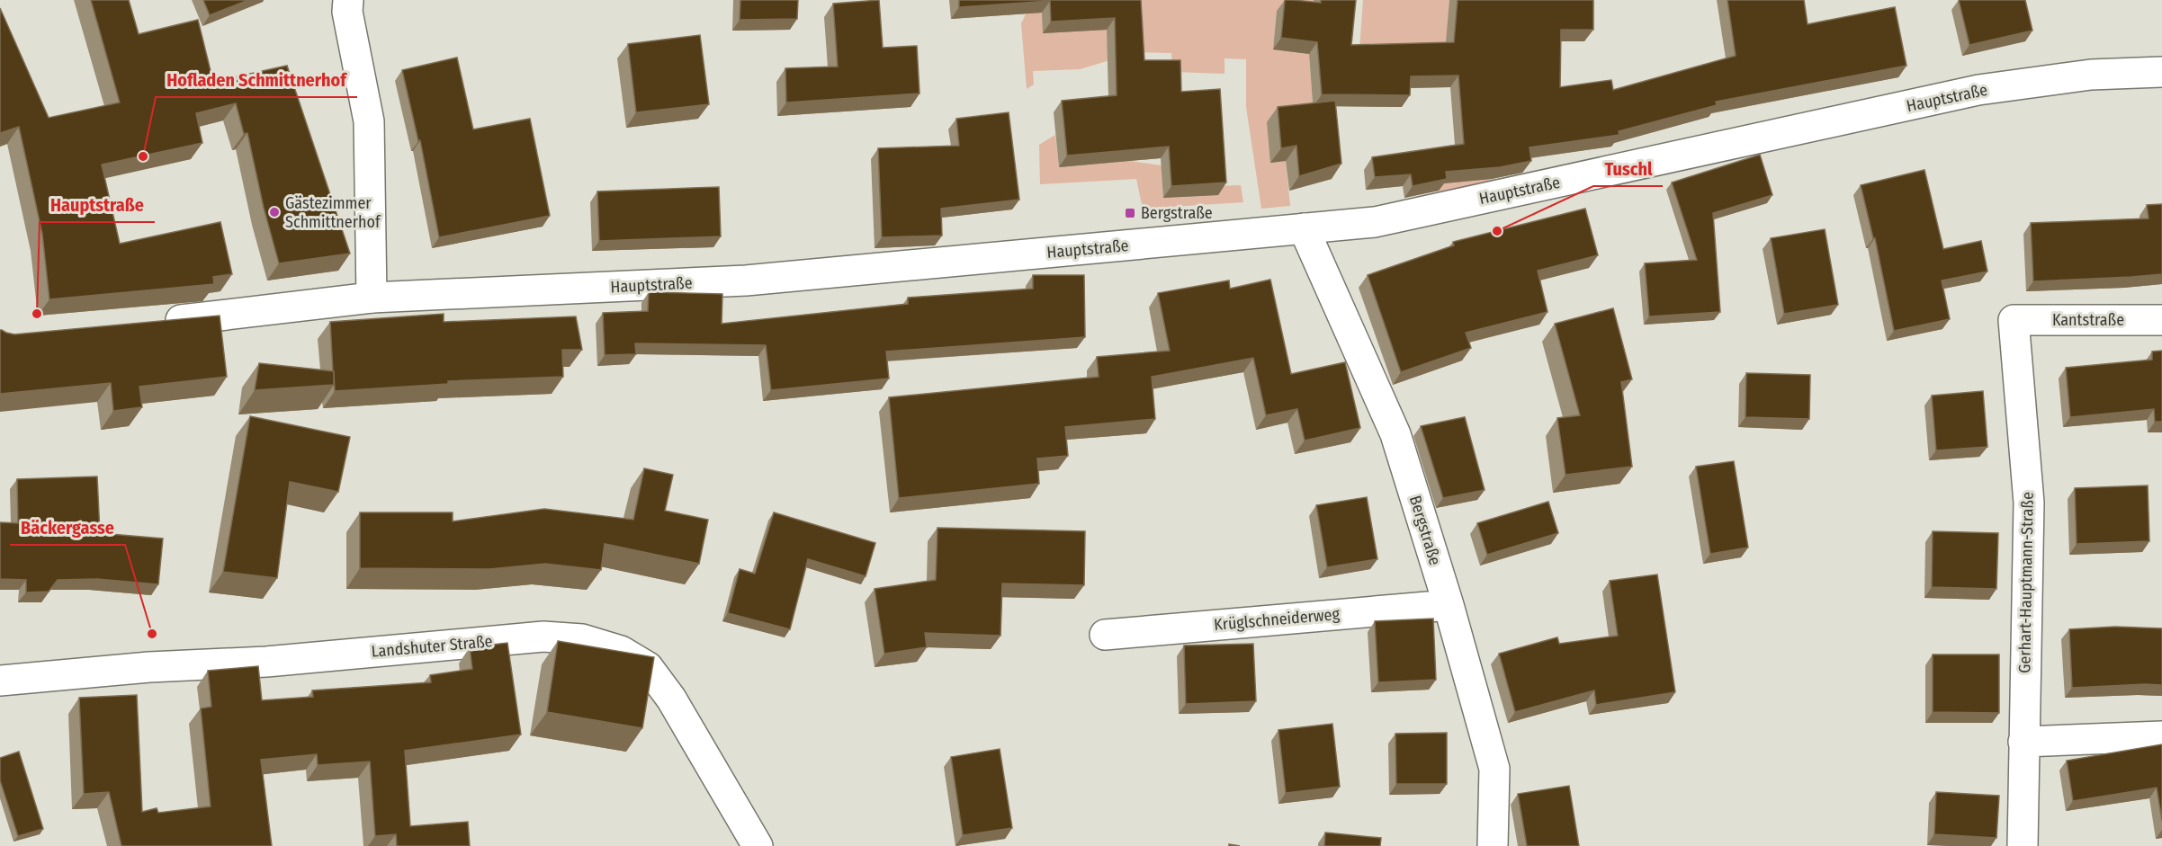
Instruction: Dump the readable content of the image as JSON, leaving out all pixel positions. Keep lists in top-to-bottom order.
{
  "streets": {
    "street": [
      "Hauptstraße",
      "Kantstraße",
      "Bergstraße",
      "Gerhart-Hauptmann-Straße",
      "Krüglschneiderweg",
      "Landshuter Straße"
    ]
  },
  "crossings": [
    ["Hauptstraße", "Bergstraße"],
    ["Kantstraße", "Gerhart-Hauptmann-Straße"],
    ["Bergstraße", "Krüglschneiderweg"]
  ],
  "places": {
    "other": [
      "Hofladen Schmittnerhof",
      "Gästezimmer Schmittnerhof",
      "Tuschl",
      "Hauptstraße",
      "Bäckergasse"
    ],
    "transit": ["Bergstraße"]
  }
}
